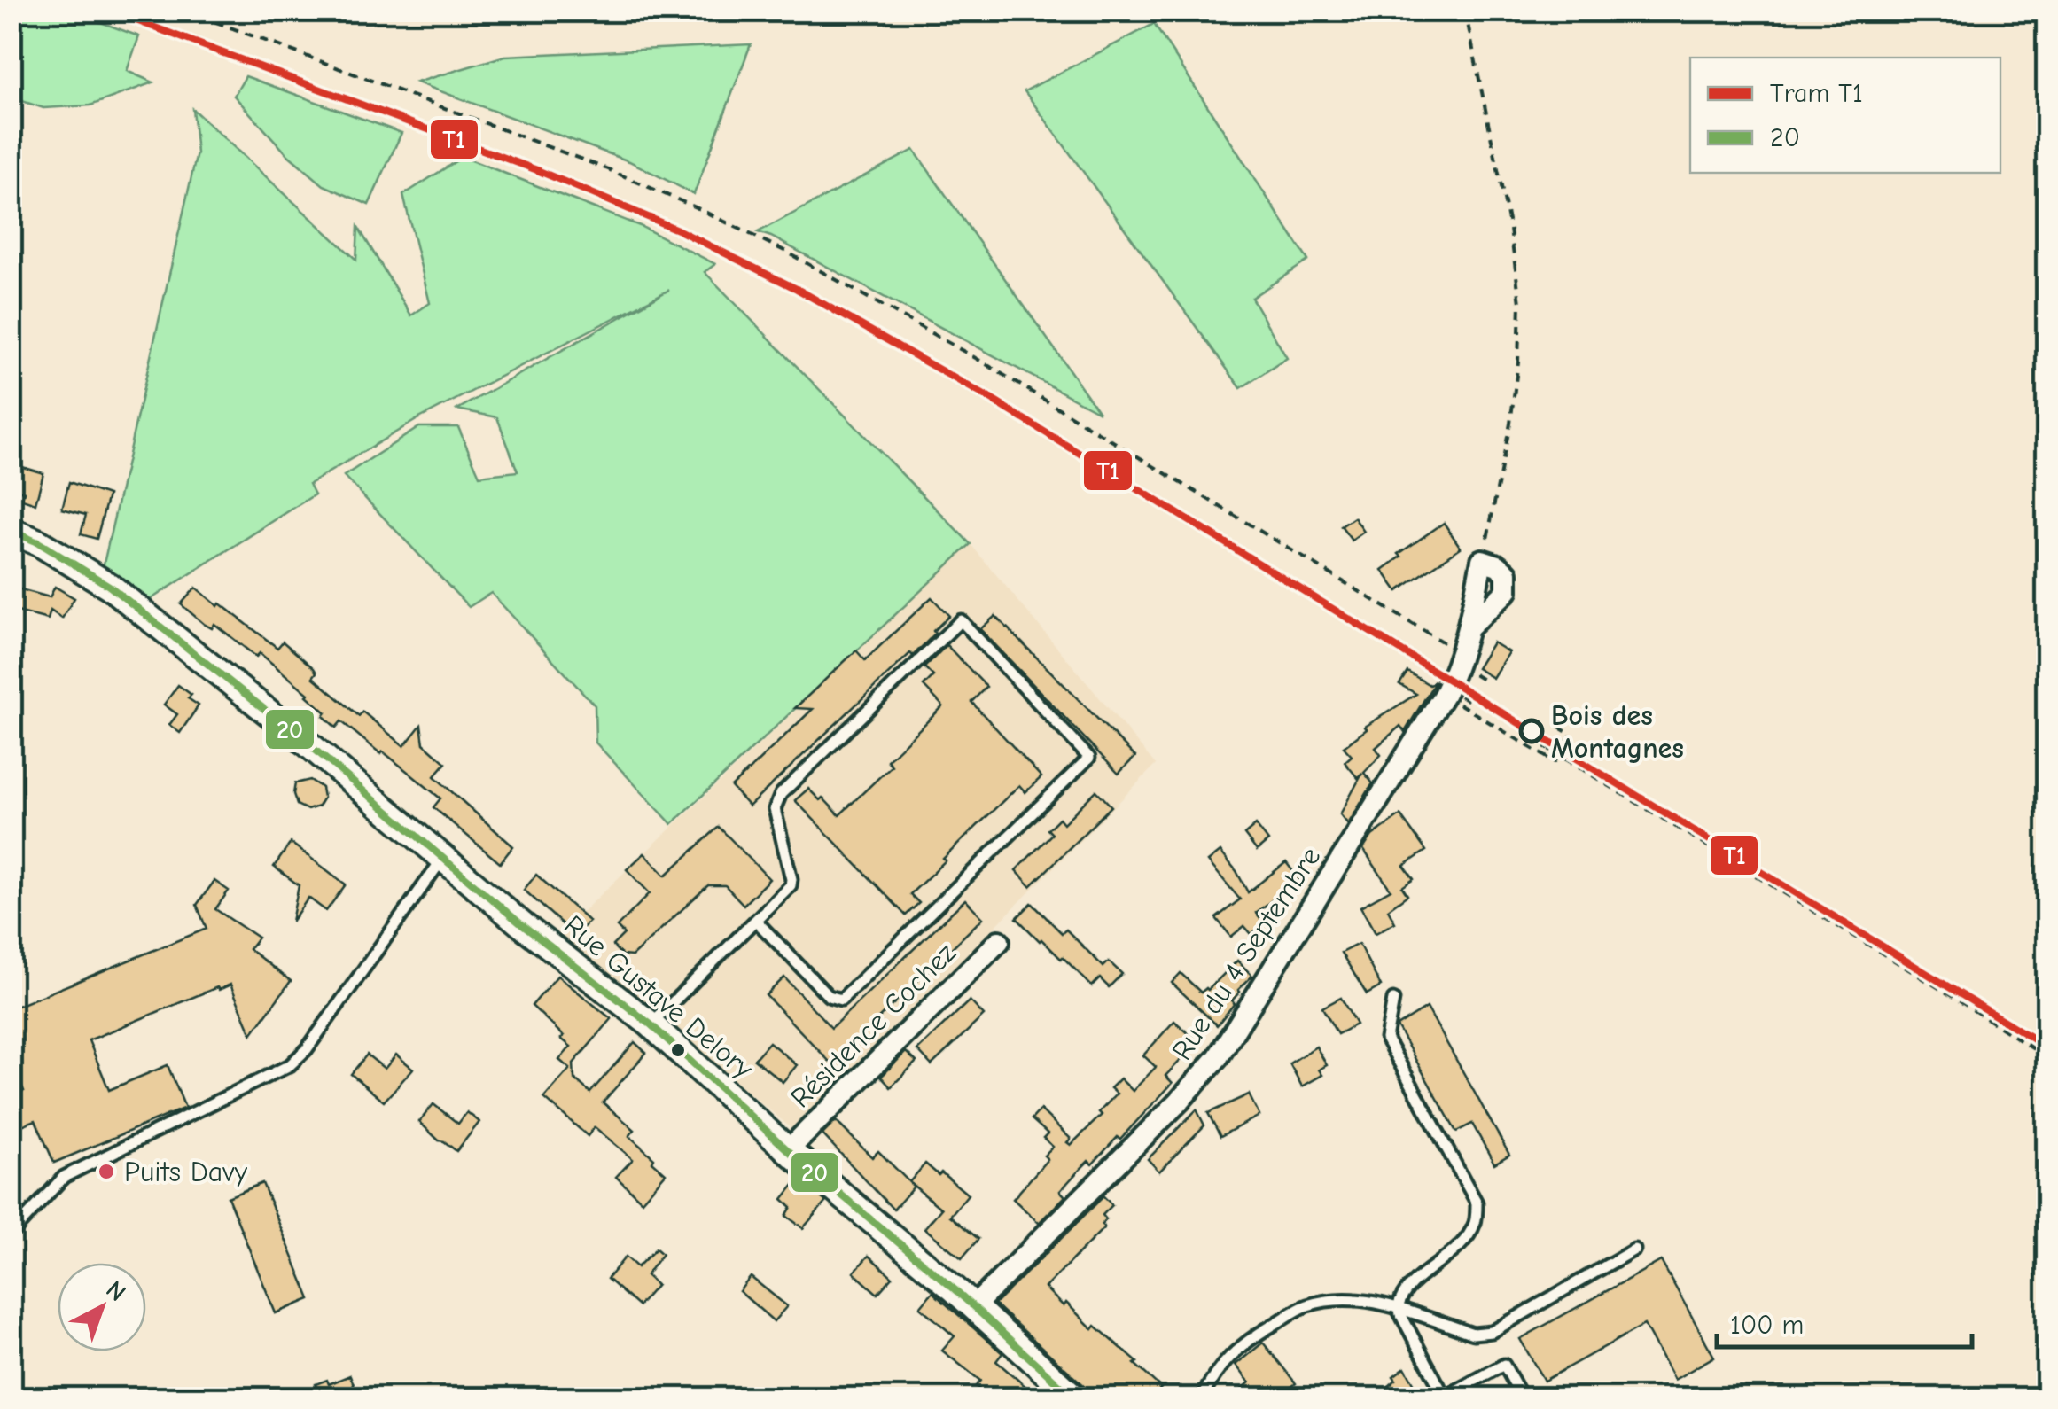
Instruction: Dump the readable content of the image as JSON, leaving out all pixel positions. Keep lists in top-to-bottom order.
{
  "streets": {
    "street": ["Rue du 4 Septembre", "Rue Gustave Delory", "Résidence Cochez"]
  },
  "crossings": [
    ["Rue du 4 Septembre", "Rue Gustave Delory"],
    ["Rue Gustave Delory", "Résidence Cochez"]
  ],
  "places": ["Bois des Montagnes", "Puits Davy"],
  "lines": ["tram line T1", "transit line 20"],
  "legend": ["Tram T1", "20"],
  "scale_bar": "100 m",
  "north": "top right"
}
